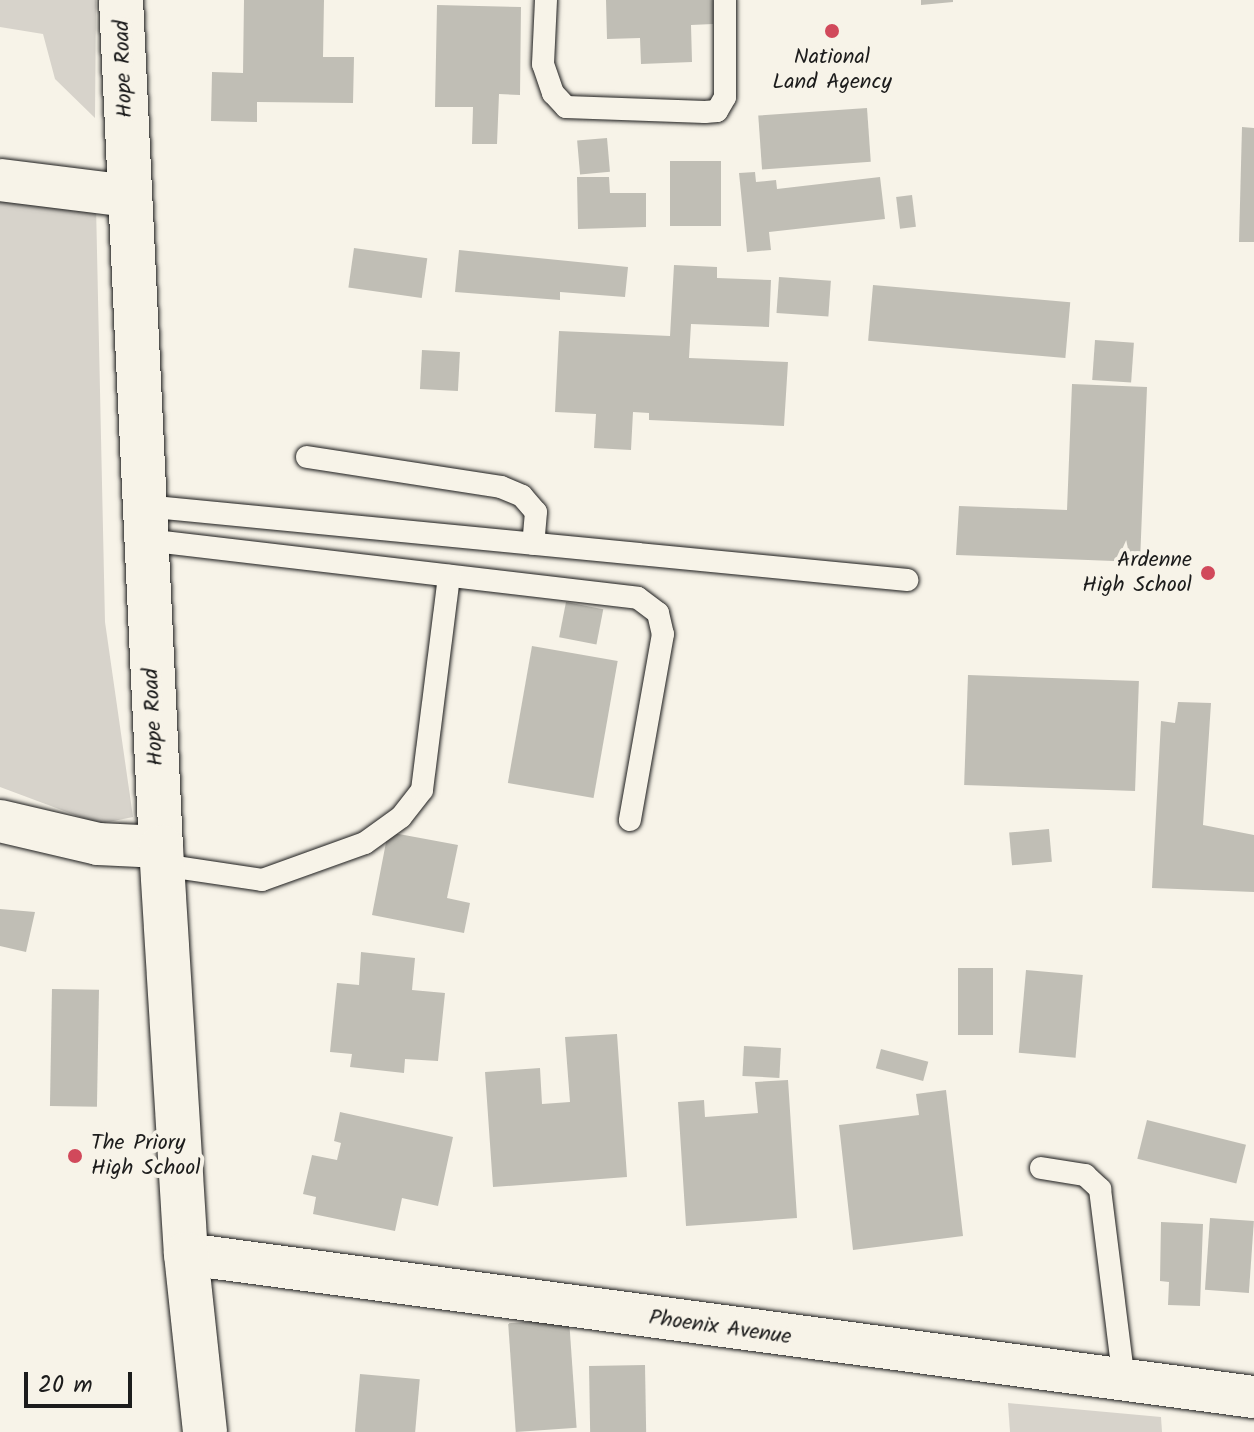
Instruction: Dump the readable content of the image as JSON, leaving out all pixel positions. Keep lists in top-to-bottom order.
{
  "streets": {
    "main road": ["Hope Road"],
    "street": ["Phoenix Avenue"]
  },
  "crossings": [
    ["Hope Road", "Phoenix Avenue"]
  ],
  "places": ["National Land Agency", "Ardenne High School", "The Priory High School"],
  "scale_bar": "20 m"
}
